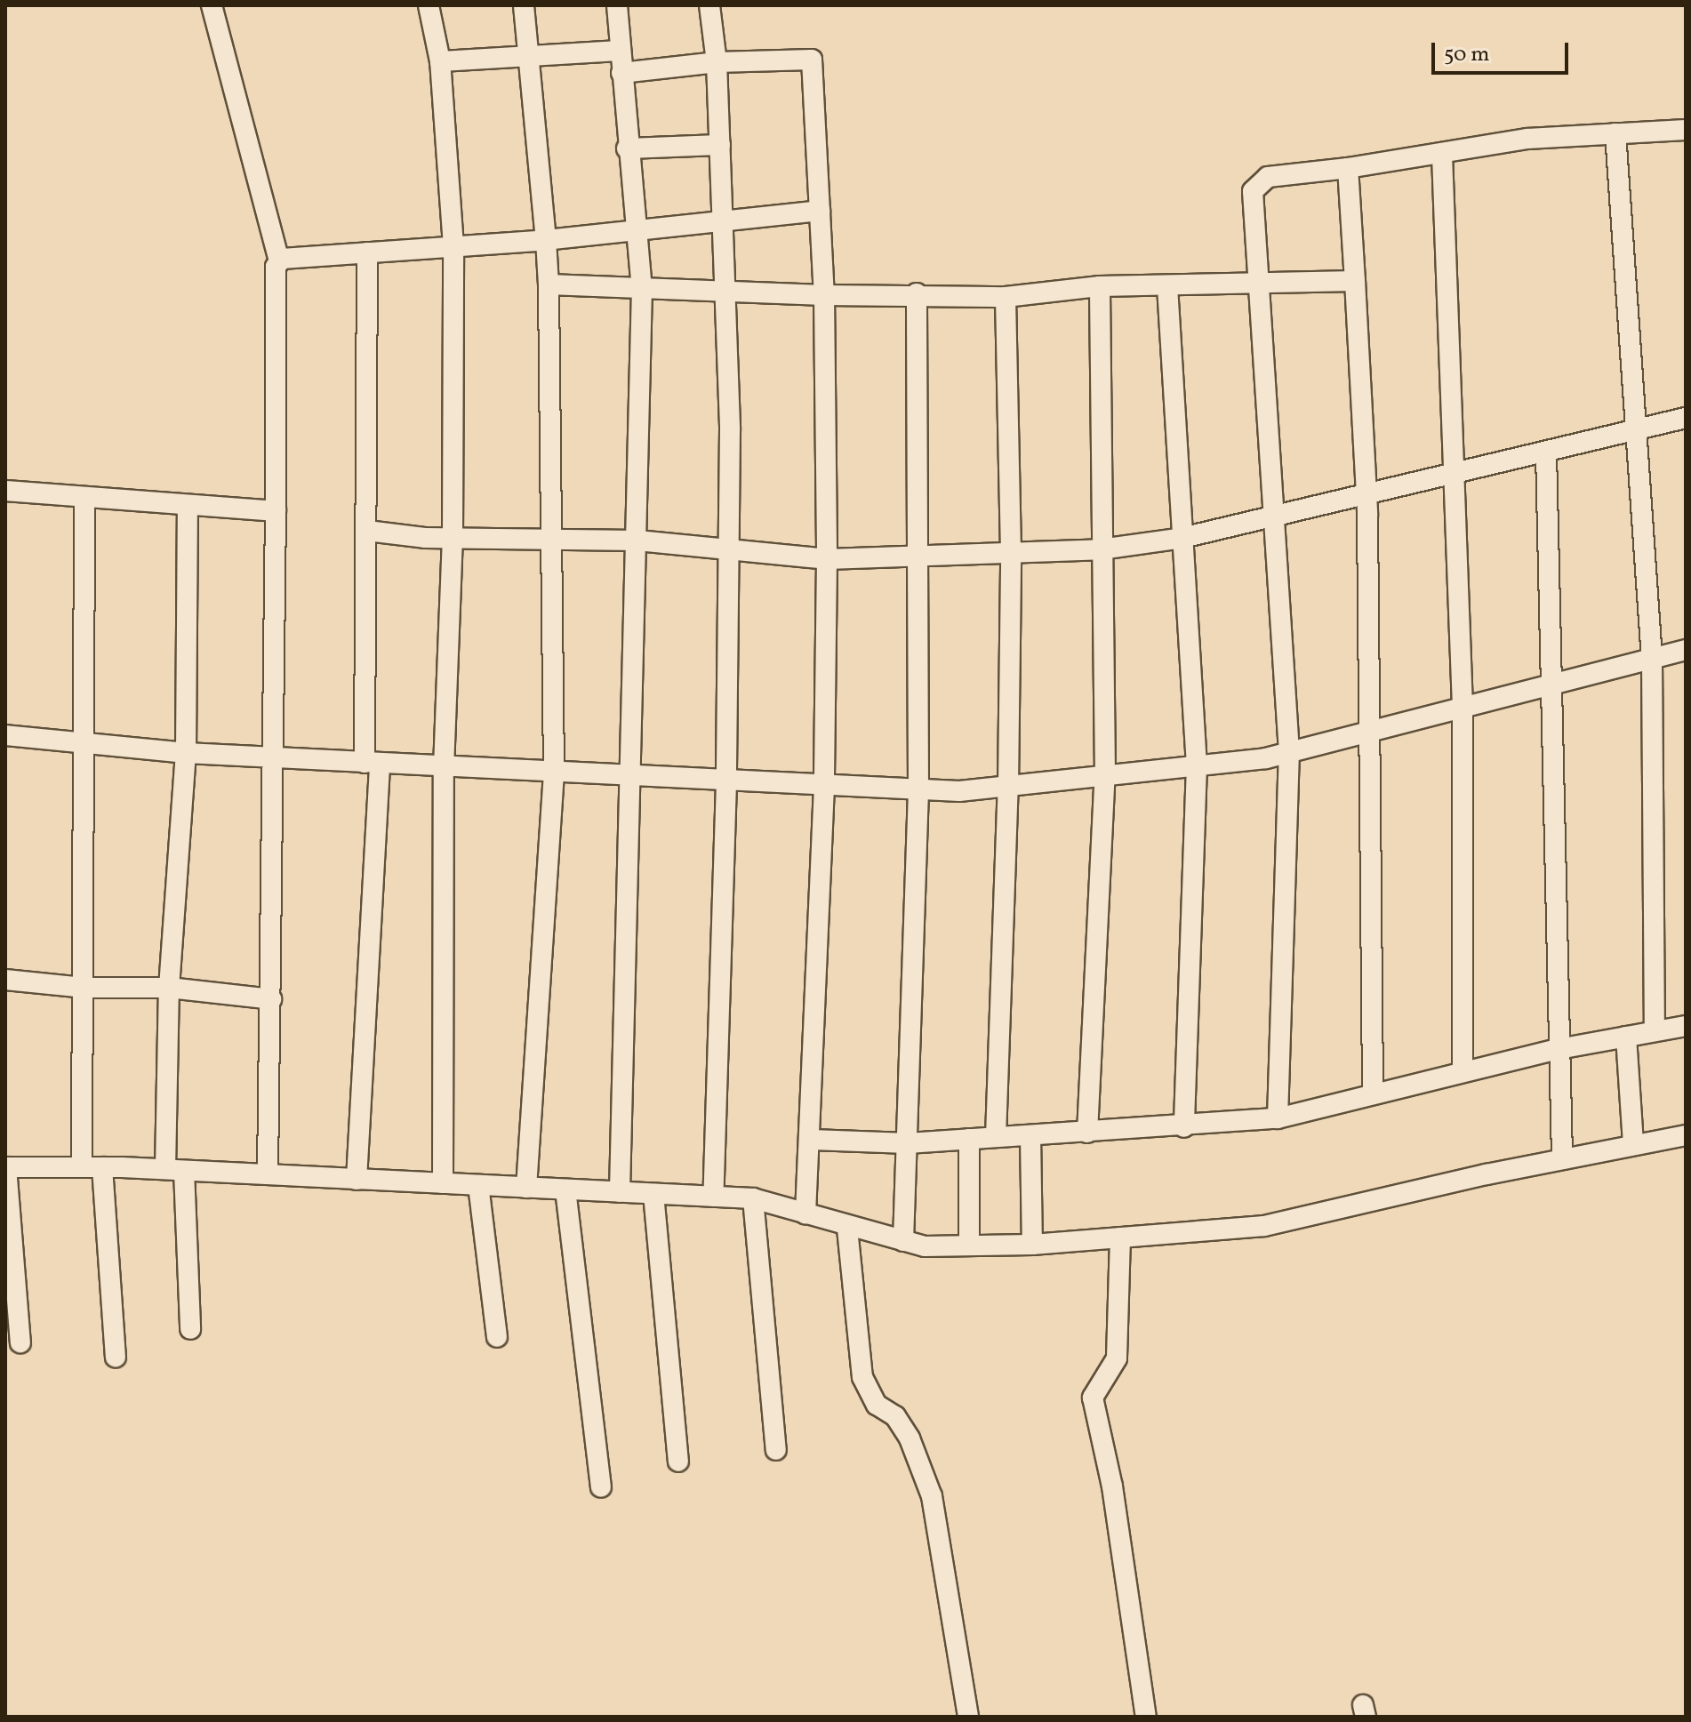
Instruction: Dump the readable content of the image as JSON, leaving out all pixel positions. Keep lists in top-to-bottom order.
{
  "scale_bar": "50 m"
}
